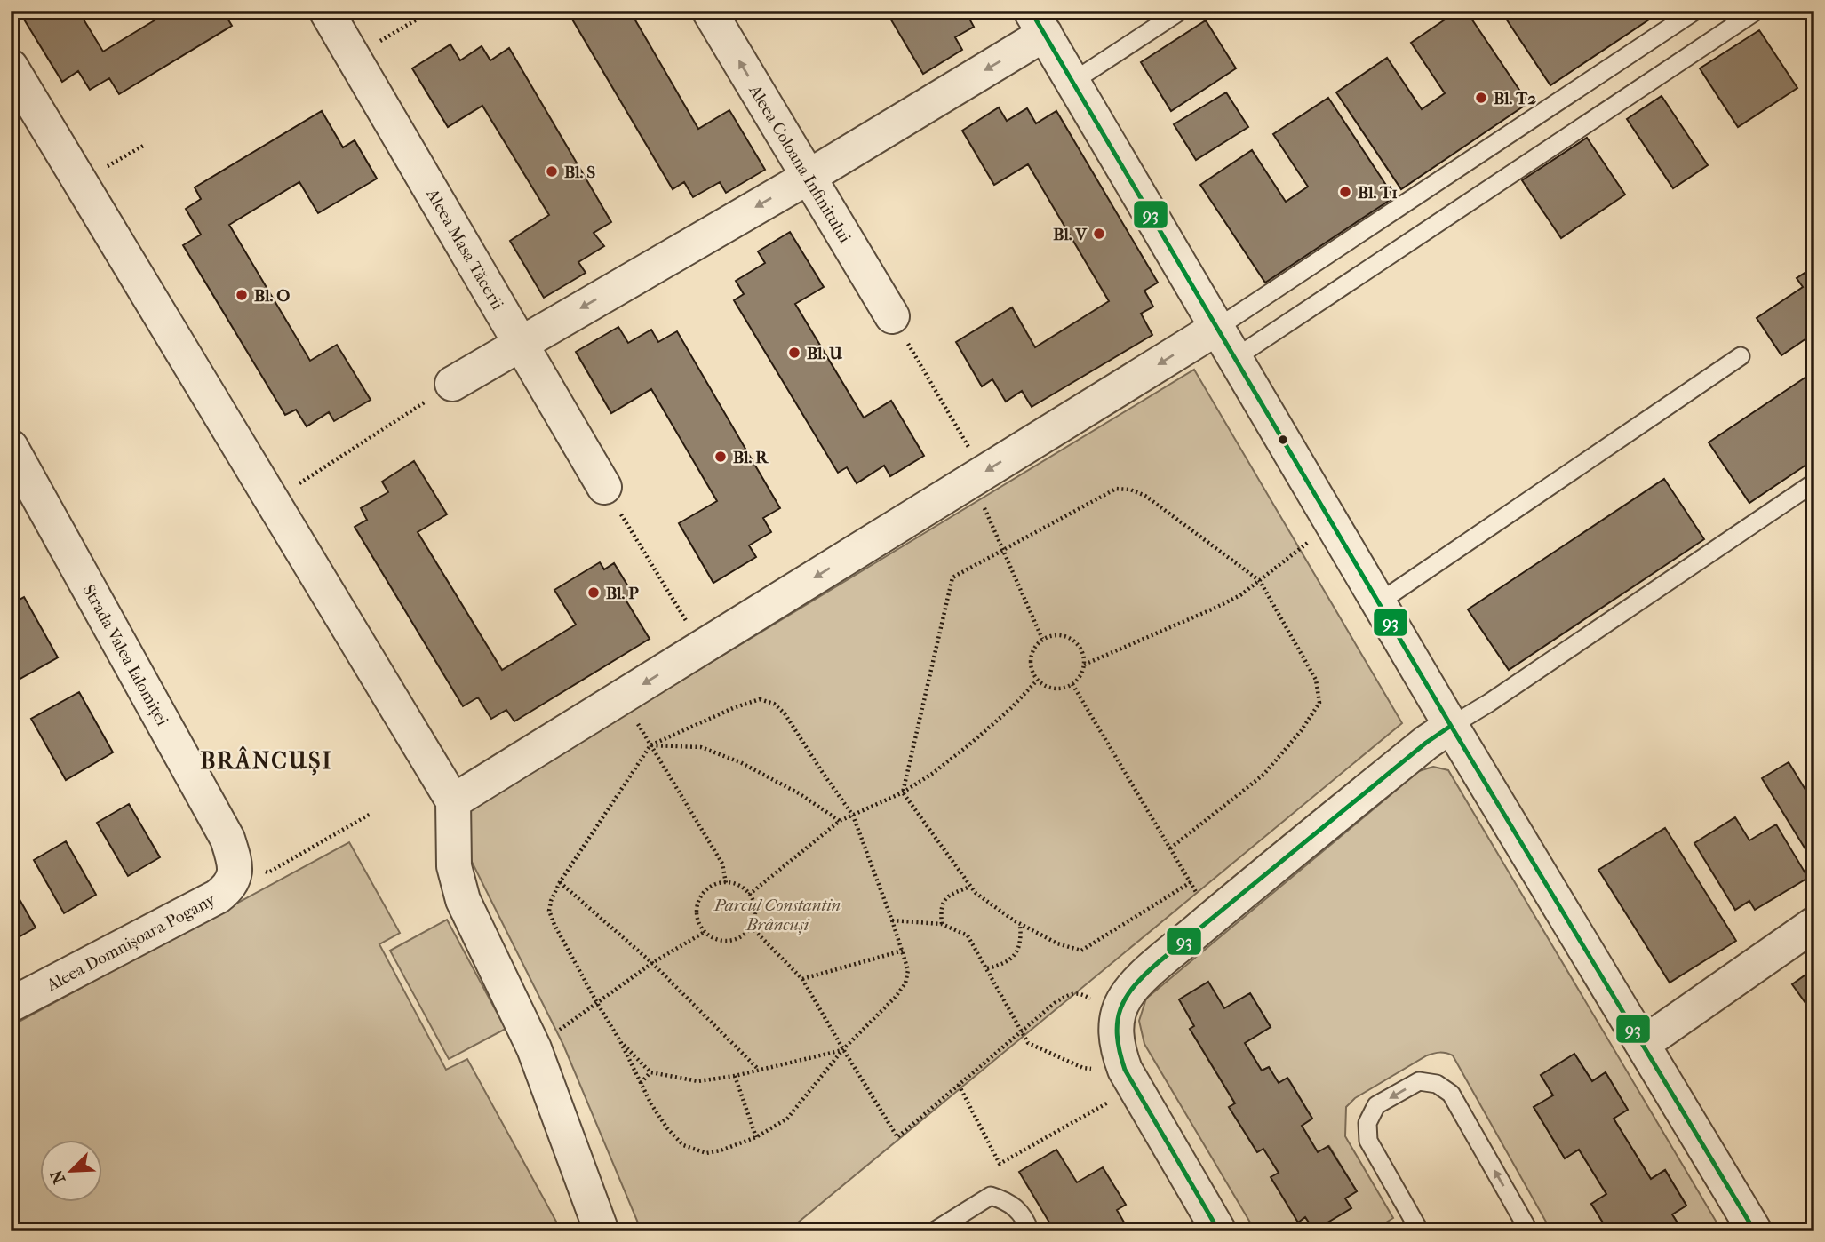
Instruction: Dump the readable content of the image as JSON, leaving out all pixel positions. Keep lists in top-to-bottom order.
{
  "streets": {
    "street": [
      "Aleea Coloana Infinitului",
      "Aleea Masa Tăcerii",
      "Strada Valea Ialomiței",
      "Aleea Domnișoara Pogany"
    ]
  },
  "crossings": [
    ["Strada Valea Ialomiței", "Aleea Domnișoara Pogany"]
  ],
  "one_way": ["Aleea Coloana Infinitului"],
  "districts": ["BRÂNCUȘI"],
  "parks": ["Parcul Constantin Brâncuși"],
  "places": [
    "Bl. T2",
    "Bl. S",
    "Bl. T1",
    "Bl. V",
    "Bl. O",
    "Bl. U",
    "Bl. R",
    "Bl. P"
  ],
  "lines": ["transit line 93"],
  "north": "bottom left"
}
